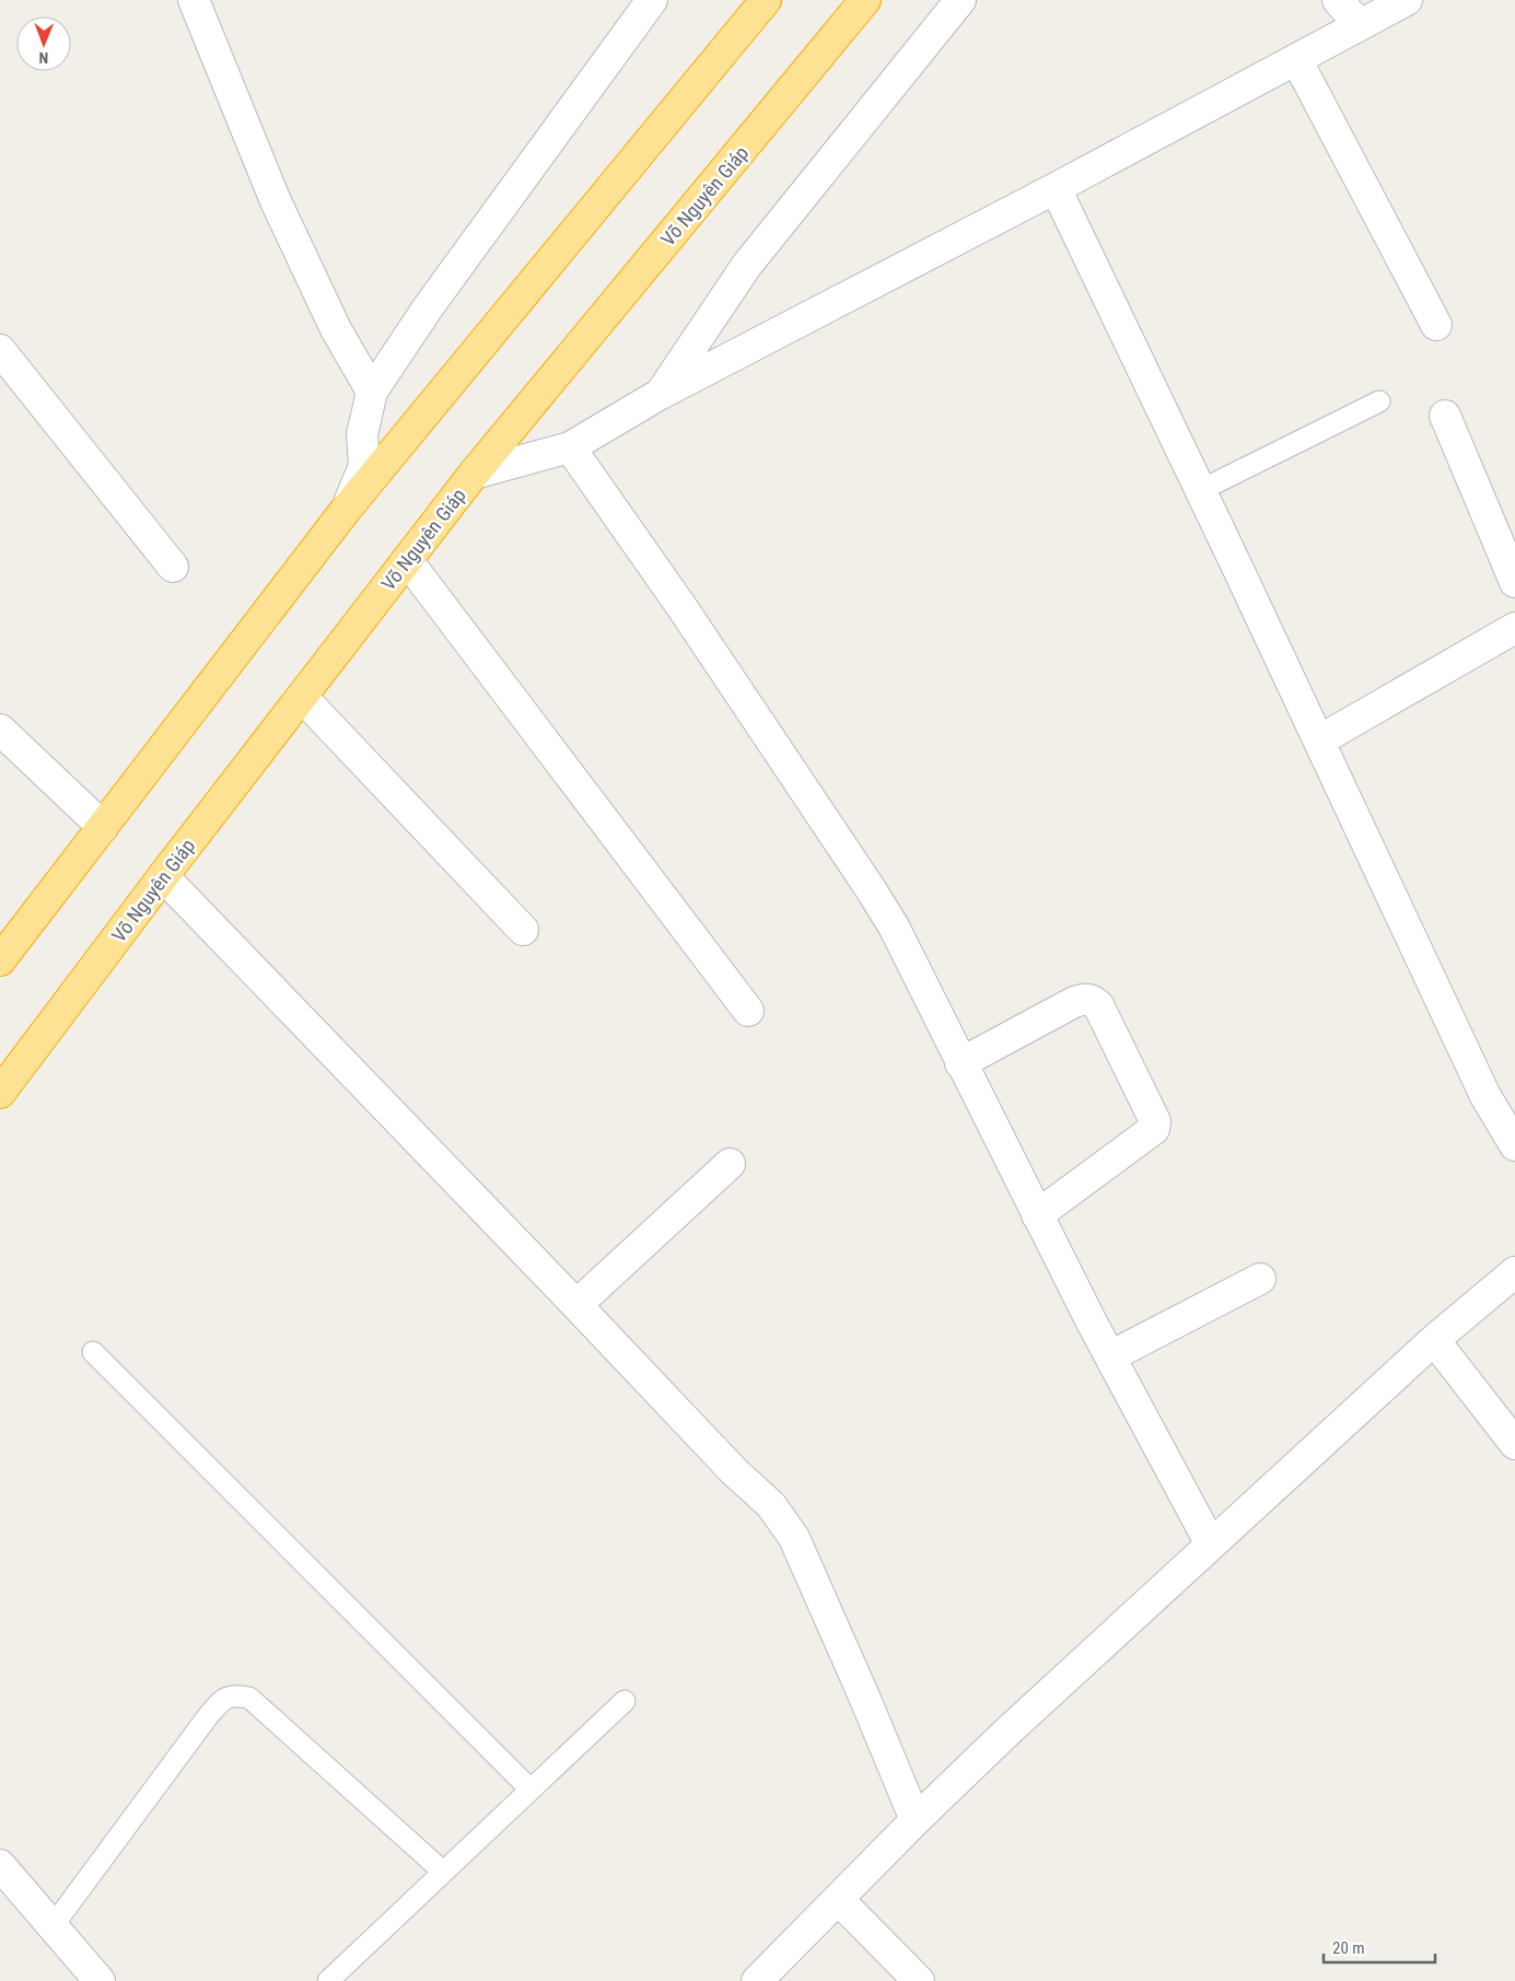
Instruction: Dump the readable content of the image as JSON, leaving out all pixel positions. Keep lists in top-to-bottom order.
{
  "streets": {
    "highway": ["Võ Nguyên Giáp"]
  },
  "scale_bar": "20 m",
  "north": "bottom"
}
